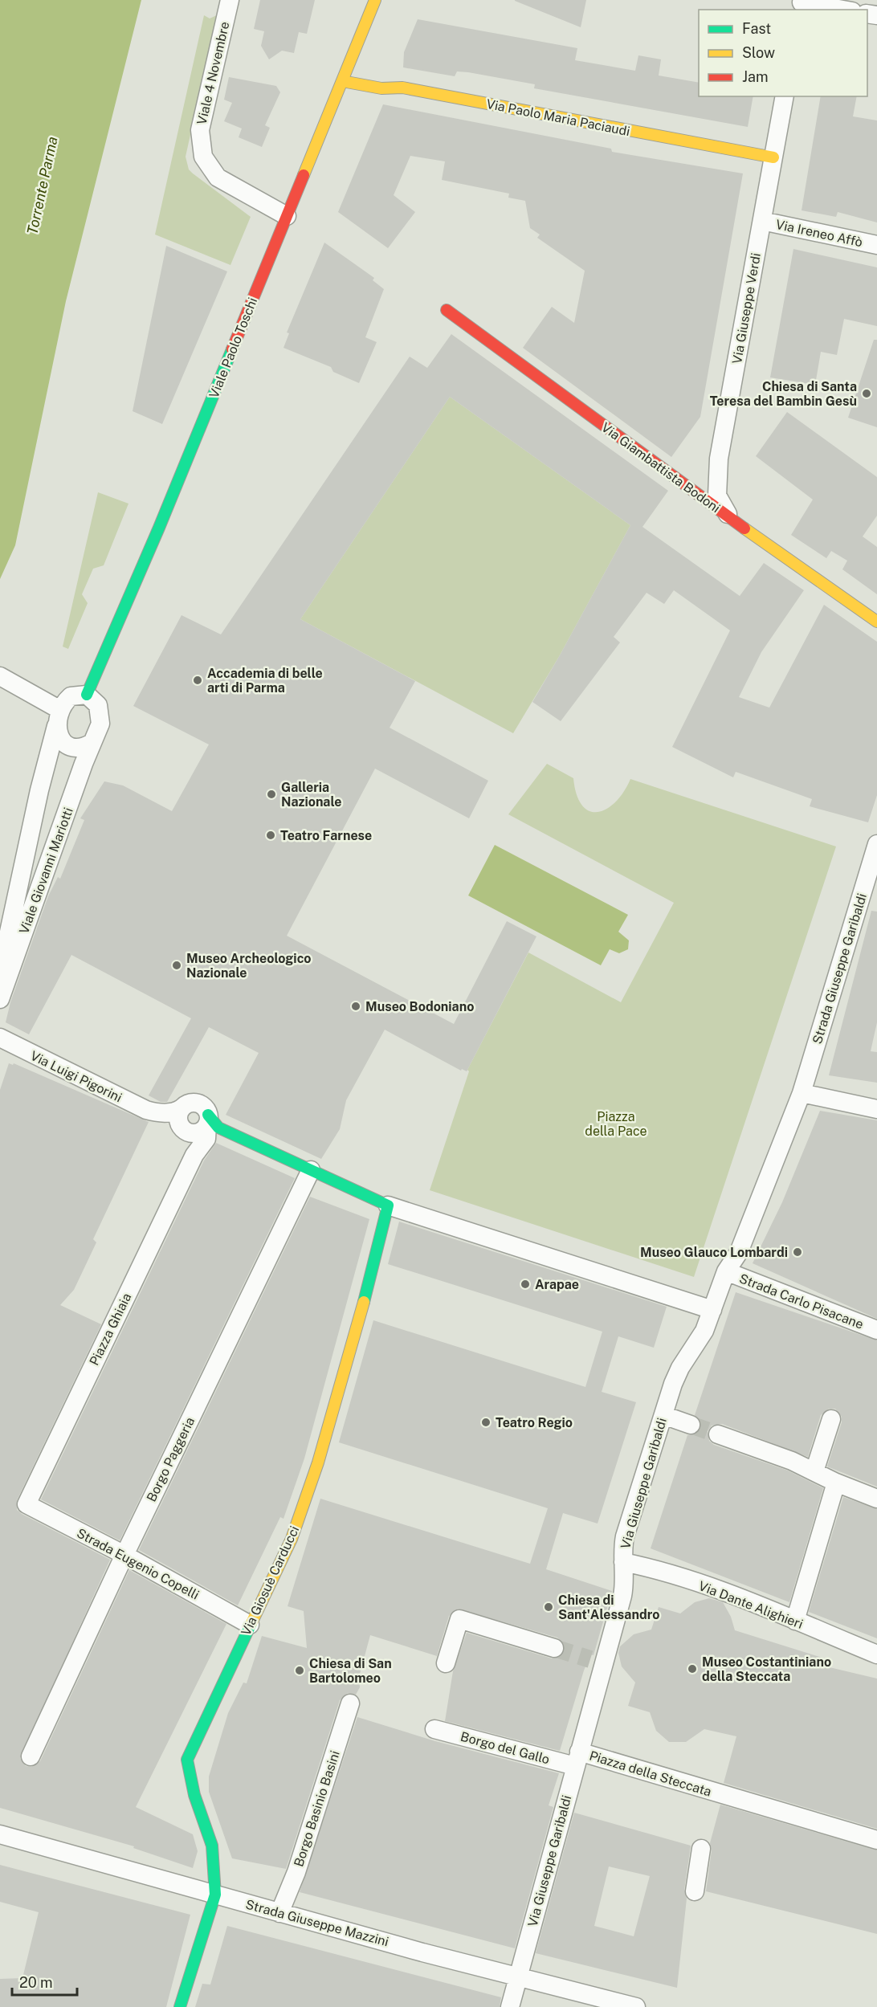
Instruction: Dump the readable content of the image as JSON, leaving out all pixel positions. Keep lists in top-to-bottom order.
{
  "streets": {
    "street": [
      "Viale 4 Novembre",
      "Via Paolo Maria Paciaudi",
      "Via Ireneo Affò",
      "Via Giuseppe Verdi",
      "Viale Paolo Toschi",
      "Via Giambattista Bodoni",
      "Viale Giovanni Mariotti",
      "Strada Giuseppe Garibaldi",
      "Via Luigi Pigorini",
      "Strada Carlo Pisacane",
      "Piazza Ghiaia",
      "Borgo Paggeria",
      "Via Giuseppe Garibaldi",
      "Strada Eugenio Copelli",
      "Via Giosuè Carducci",
      "Via Dante Alighieri",
      "Borgo del Gallo",
      "Piazza della Steccata",
      "Borgo Basinio Basini",
      "Strada Giuseppe Mazzini"
    ]
  },
  "crossings": [
    ["Viale 4 Novembre", "Viale Paolo Toschi"],
    ["Via Paolo Maria Paciaudi", "Via Giuseppe Verdi"],
    ["Via Paolo Maria Paciaudi", "Viale Paolo Toschi"],
    ["Via Ireneo Affò", "Via Giuseppe Verdi"],
    ["Via Giuseppe Verdi", "Via Giambattista Bodoni"],
    ["Viale Paolo Toschi", "Viale Giovanni Mariotti"],
    ["Strada Giuseppe Garibaldi", "Via Giuseppe Garibaldi"],
    ["Via Luigi Pigorini", "Piazza Ghiaia"],
    ["Strada Carlo Pisacane", "Via Giuseppe Garibaldi"],
    ["Piazza Ghiaia", "Strada Eugenio Copelli"],
    ["Borgo Paggeria", "Strada Eugenio Copelli"],
    ["Via Giuseppe Garibaldi", "Via Dante Alighieri"],
    ["Via Giuseppe Garibaldi", "Borgo del Gallo"],
    ["Via Giuseppe Garibaldi", "Piazza della Steccata"],
    ["Via Giuseppe Garibaldi", "Strada Giuseppe Mazzini"],
    ["Strada Eugenio Copelli", "Via Giosuè Carducci"],
    ["Via Giosuè Carducci", "Strada Giuseppe Mazzini"],
    ["Borgo del Gallo", "Piazza della Steccata"],
    ["Borgo Basinio Basini", "Strada Giuseppe Mazzini"]
  ],
  "water": ["Torrente Parma"],
  "parks": ["Piazza della Pace"],
  "places": [
    "Chiesa di Santa Teresa del Bambin Gesù",
    "Accademia di belle arti di Parma",
    "Galleria Nazionale",
    "Teatro Farnese",
    "Museo Archeologico Nazionale",
    "Museo Bodoniano",
    "Museo Glauco Lombardi",
    "Arapae",
    "Teatro Regio",
    "Chiesa di Sant'Alessandro",
    "Museo Costantiniano della Steccata",
    "Chiesa di San Bartolomeo"
  ],
  "legend": ["Fast", "Slow", "Jam"],
  "scale_bar": "20 m"
}
